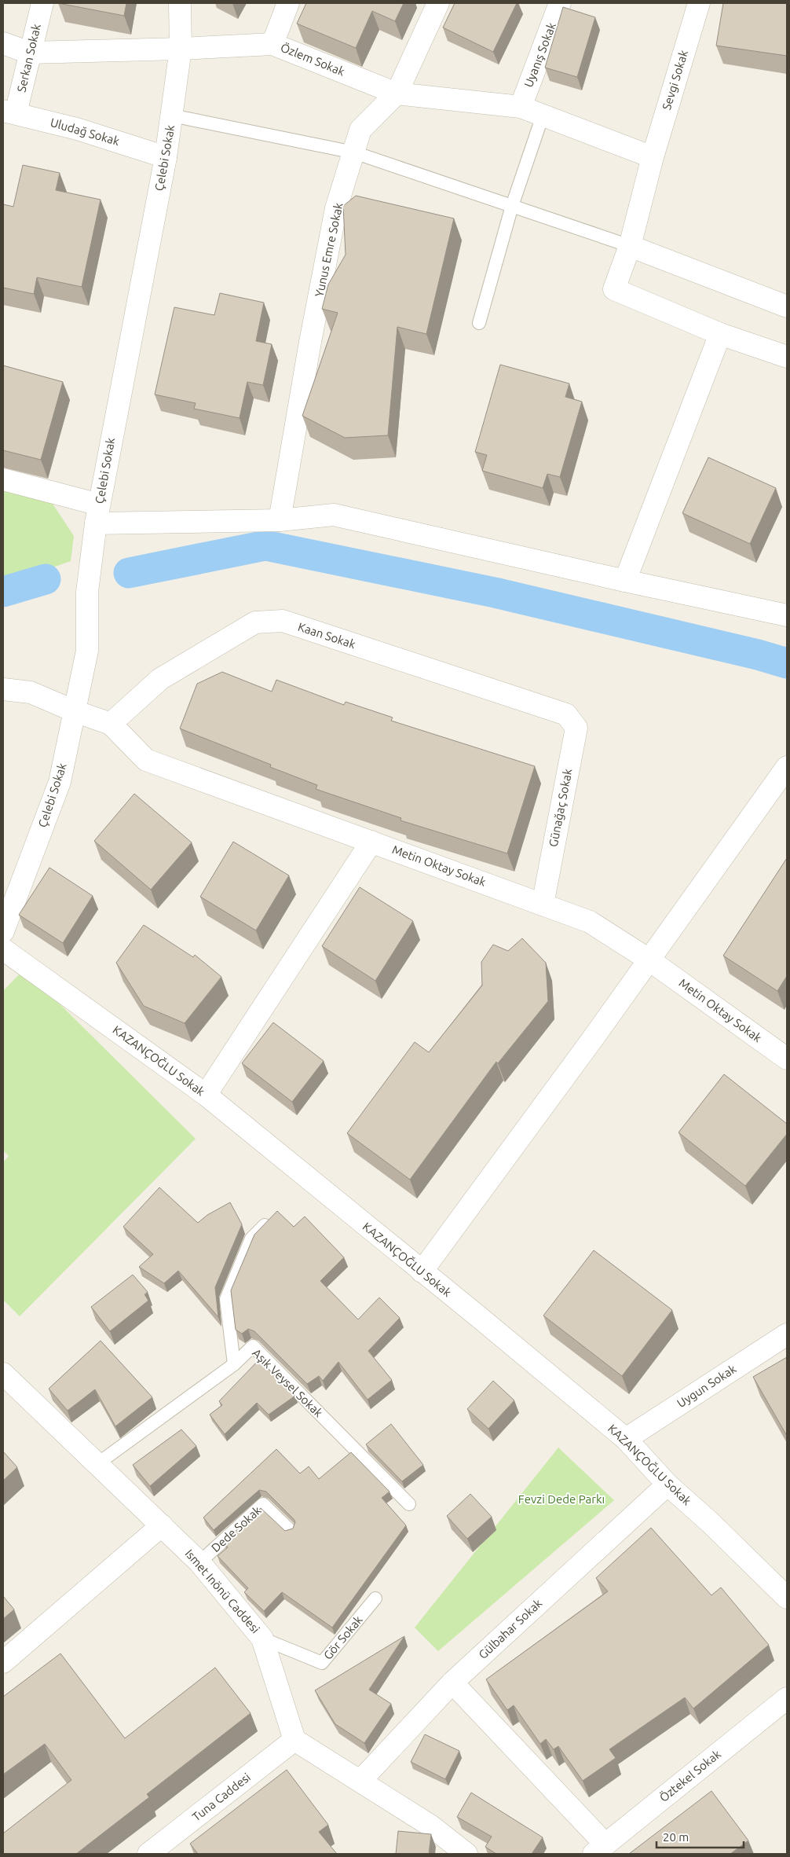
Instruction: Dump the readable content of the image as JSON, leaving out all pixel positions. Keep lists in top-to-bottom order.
{
  "streets": {
    "street": [
      "Uyanış Sokak",
      "Serkan Sokak",
      "Özlem Sokak",
      "Sevgi Sokak",
      "Uludağ Sokak",
      "Çelebi Sokak",
      "Yunus Emre Sokak",
      "Kaan Sokak",
      "Günağaç Sokak",
      "Metin Oktay Sokak",
      "KAZANÇOĞLU Sokak",
      "Uygun Sokak",
      "Ismet Inönü Caddesi",
      "Gülbahar Sokak",
      "Öztekel Sokak",
      "Tuna Caddesi"
    ],
    "lane": ["Aşık Veysel Sokak", "Dede Sokak", "Gör Sokak"]
  },
  "crossings": [
    ["Uyanış Sokak", "Özlem Sokak"],
    ["Serkan Sokak", "Özlem Sokak"],
    ["Serkan Sokak", "Uludağ Sokak"],
    ["Özlem Sokak", "Sevgi Sokak"],
    ["Özlem Sokak", "Çelebi Sokak"],
    ["Özlem Sokak", "Yunus Emre Sokak"],
    ["Uludağ Sokak", "Çelebi Sokak"],
    ["Çelebi Sokak", "Metin Oktay Sokak"],
    ["Kaan Sokak", "Günağaç Sokak"],
    ["Kaan Sokak", "Metin Oktay Sokak"],
    ["Günağaç Sokak", "Metin Oktay Sokak"],
    ["KAZANÇOĞLU Sokak", "Uygun Sokak"],
    ["KAZANÇOĞLU Sokak", "Gülbahar Sokak"],
    ["Aşık Veysel Sokak", "Ismet Inönü Caddesi"],
    ["Dede Sokak", "Ismet Inönü Caddesi"],
    ["Ismet Inönü Caddesi", "Gör Sokak"],
    ["Ismet Inönü Caddesi", "Tuna Caddesi"]
  ],
  "parks": ["Fevzi Dede Parkı"],
  "scale_bar": "20 m"
}
